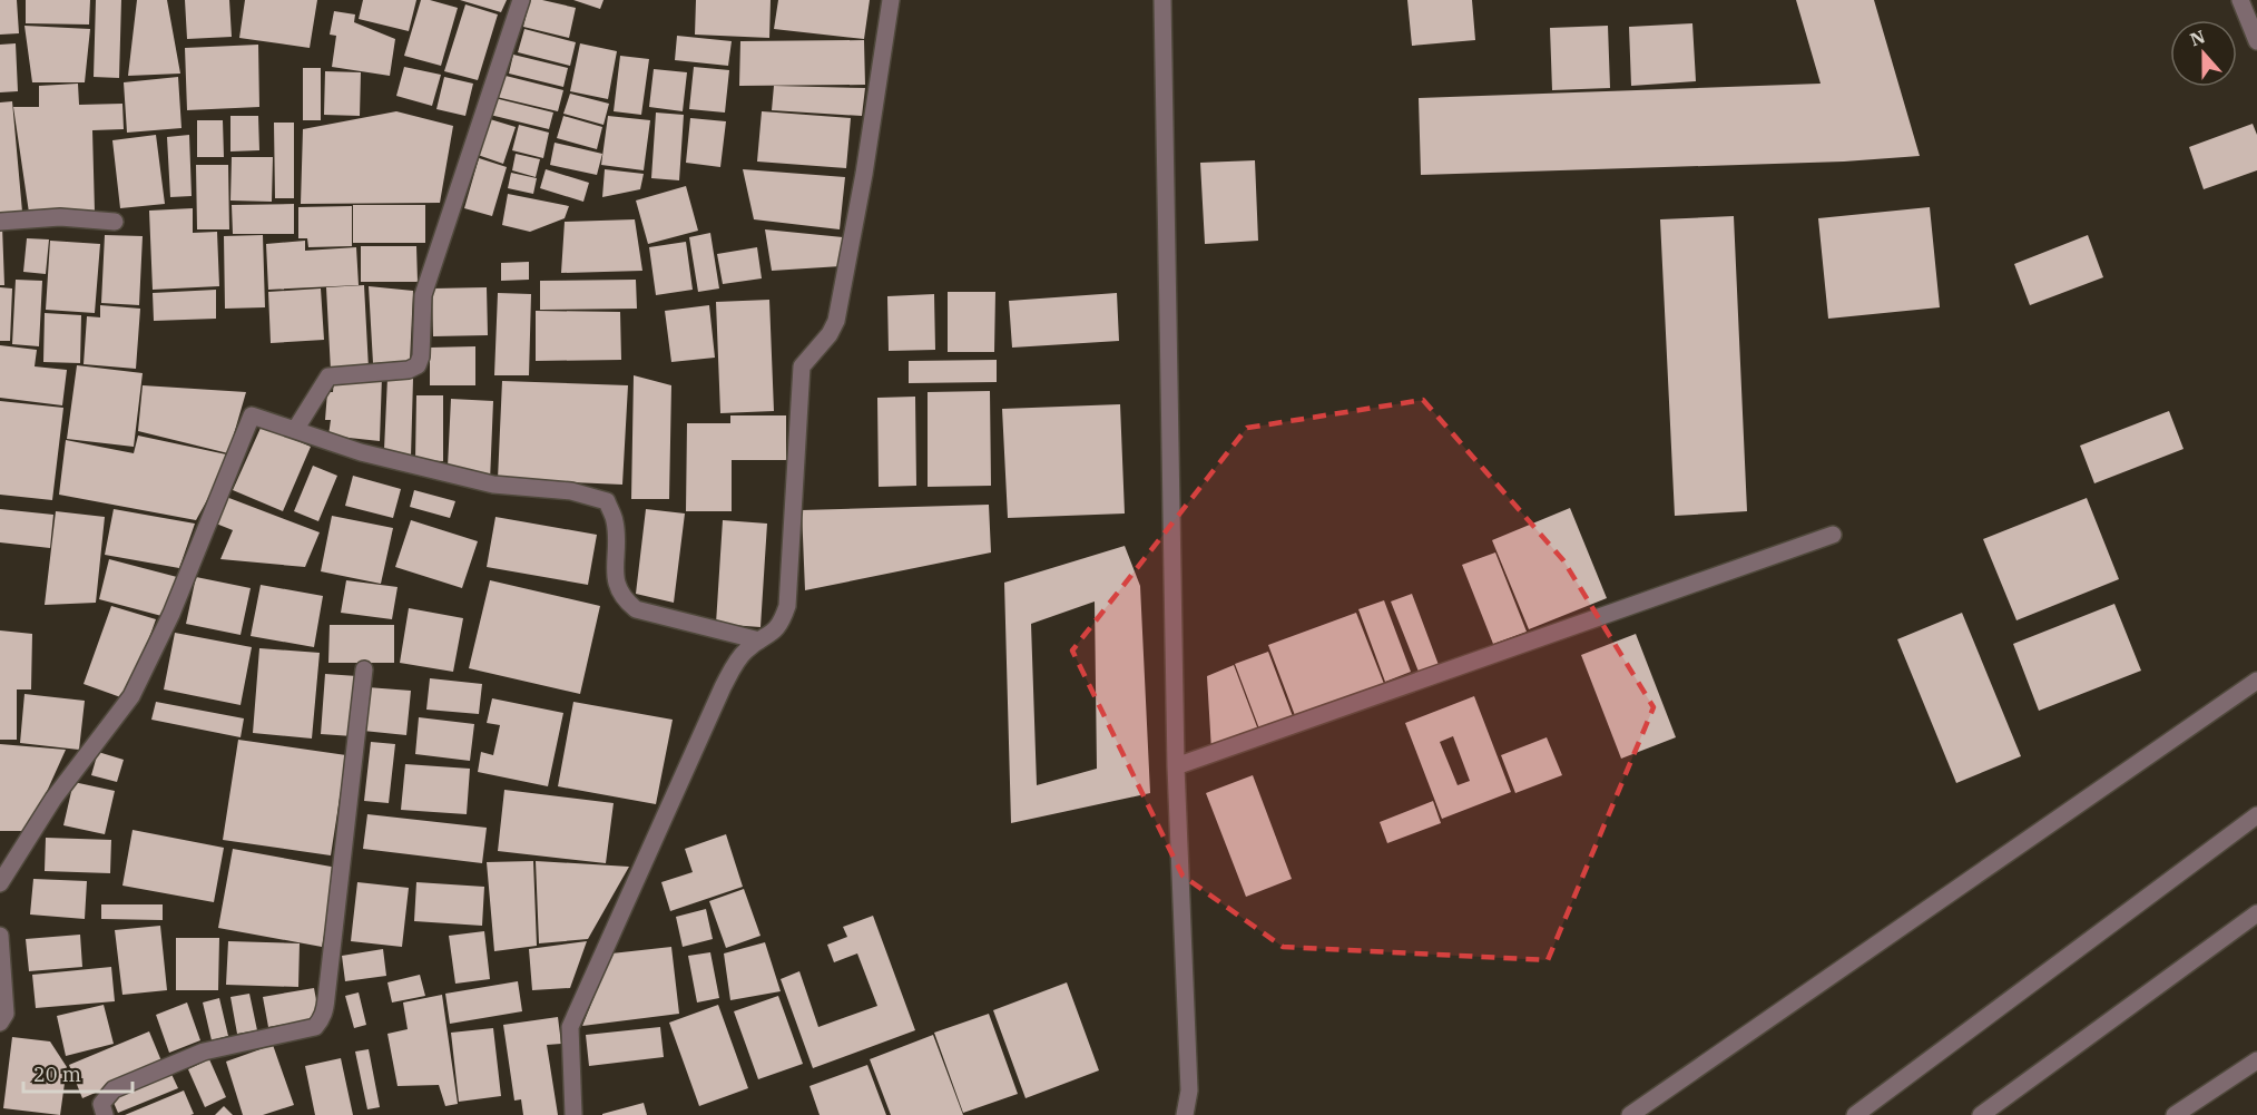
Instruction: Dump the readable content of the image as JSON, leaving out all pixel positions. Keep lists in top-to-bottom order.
{
  "scale_bar": "20 m",
  "north": "top"
}
